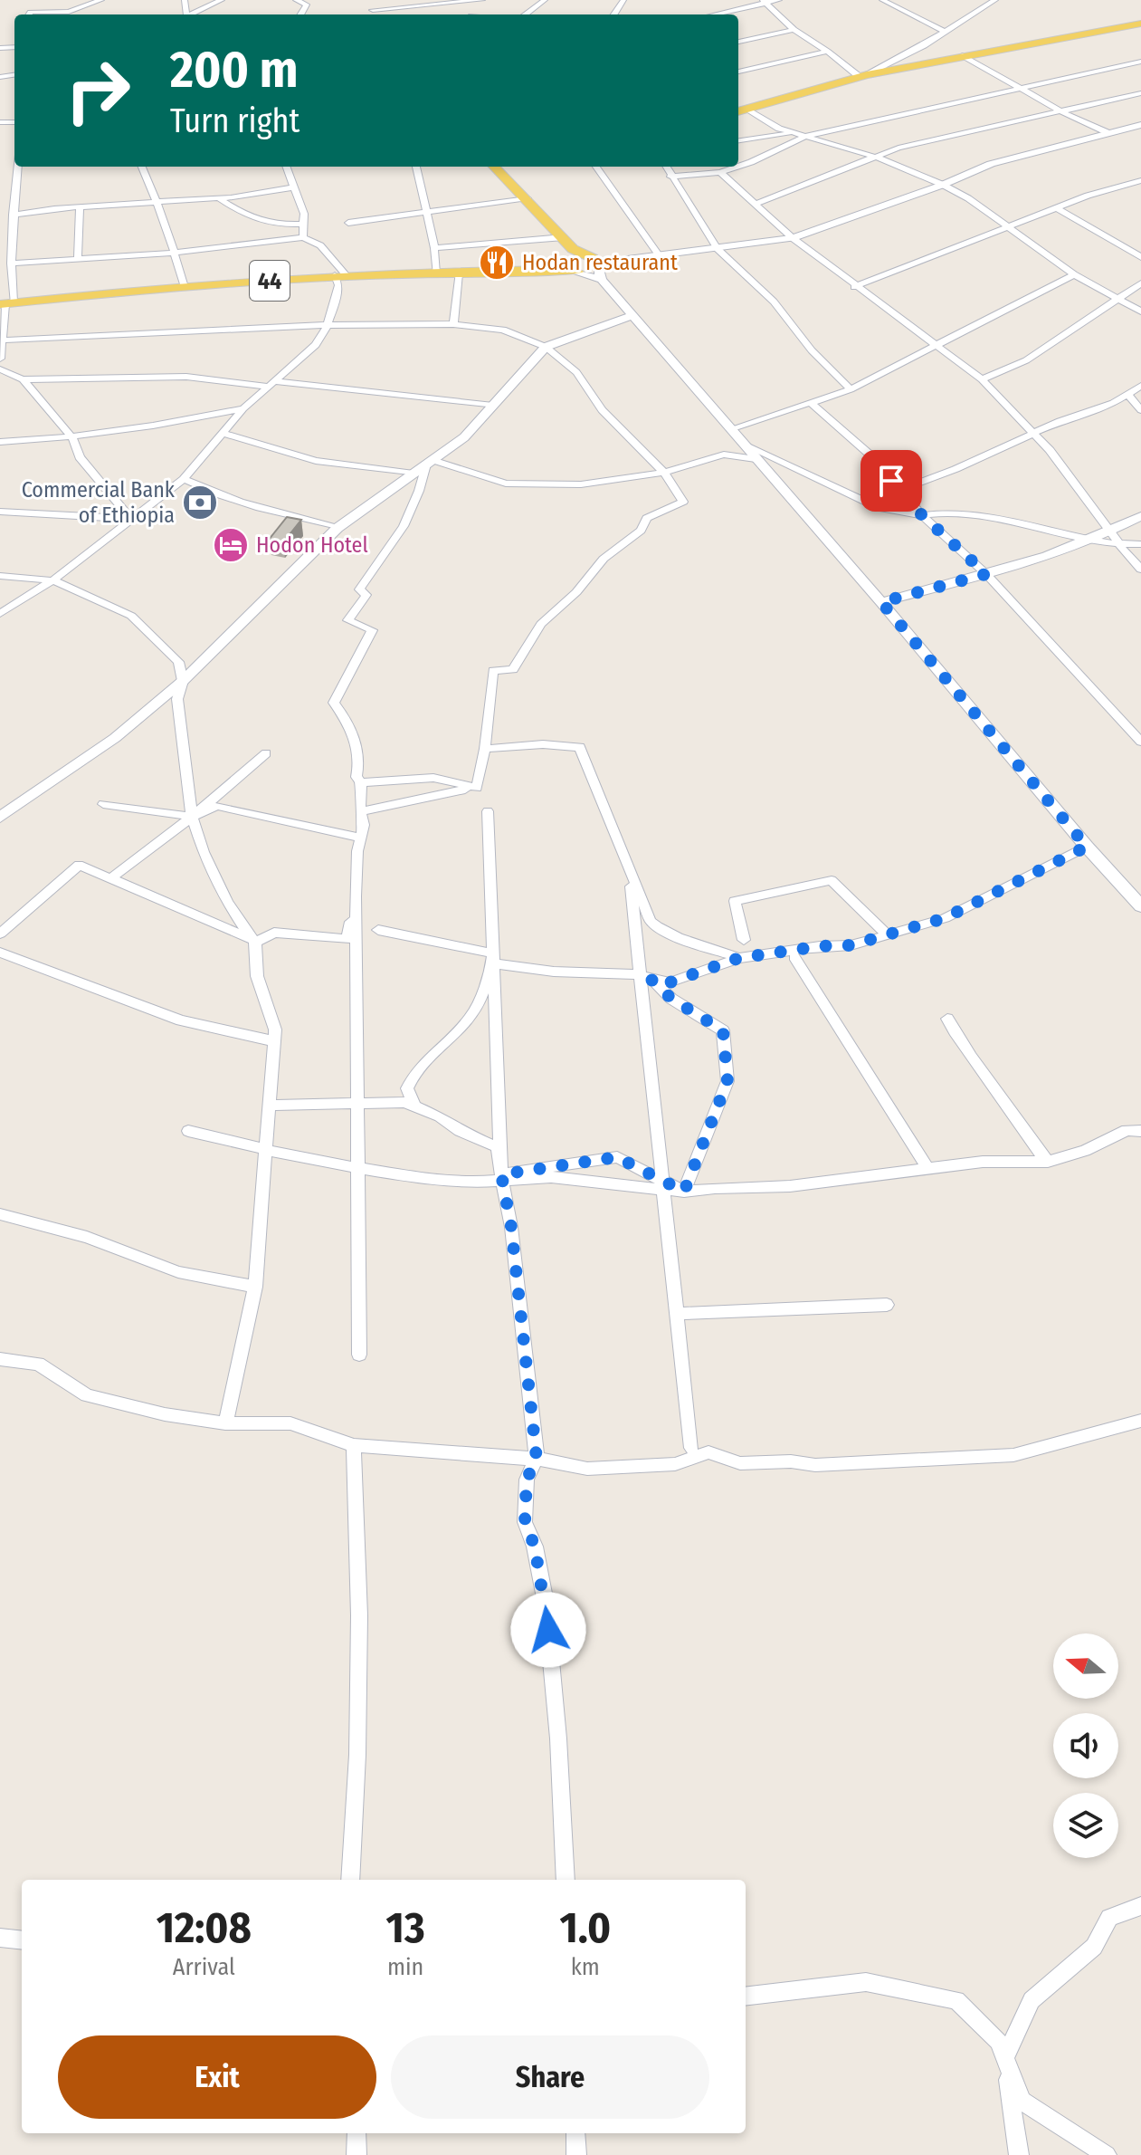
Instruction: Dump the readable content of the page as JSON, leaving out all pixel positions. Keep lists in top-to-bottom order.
{
  "streets": {
    "main road": ["44"]
  },
  "places": {
    "restaurant": ["Hodan restaurant"],
    "bank": ["Commercial Bank of Ethiopia"],
    "hotel": ["Hodon Hotel"]
  },
  "north": "left",
  "page": {
    "turn": ["200 m", "Turn right"],
    "eta": [
      "12:08",
      "Arrival",
      "13",
      "min",
      "1.0",
      "km"
    ],
    "buttons": ["Exit", "Share"]
  }
}
